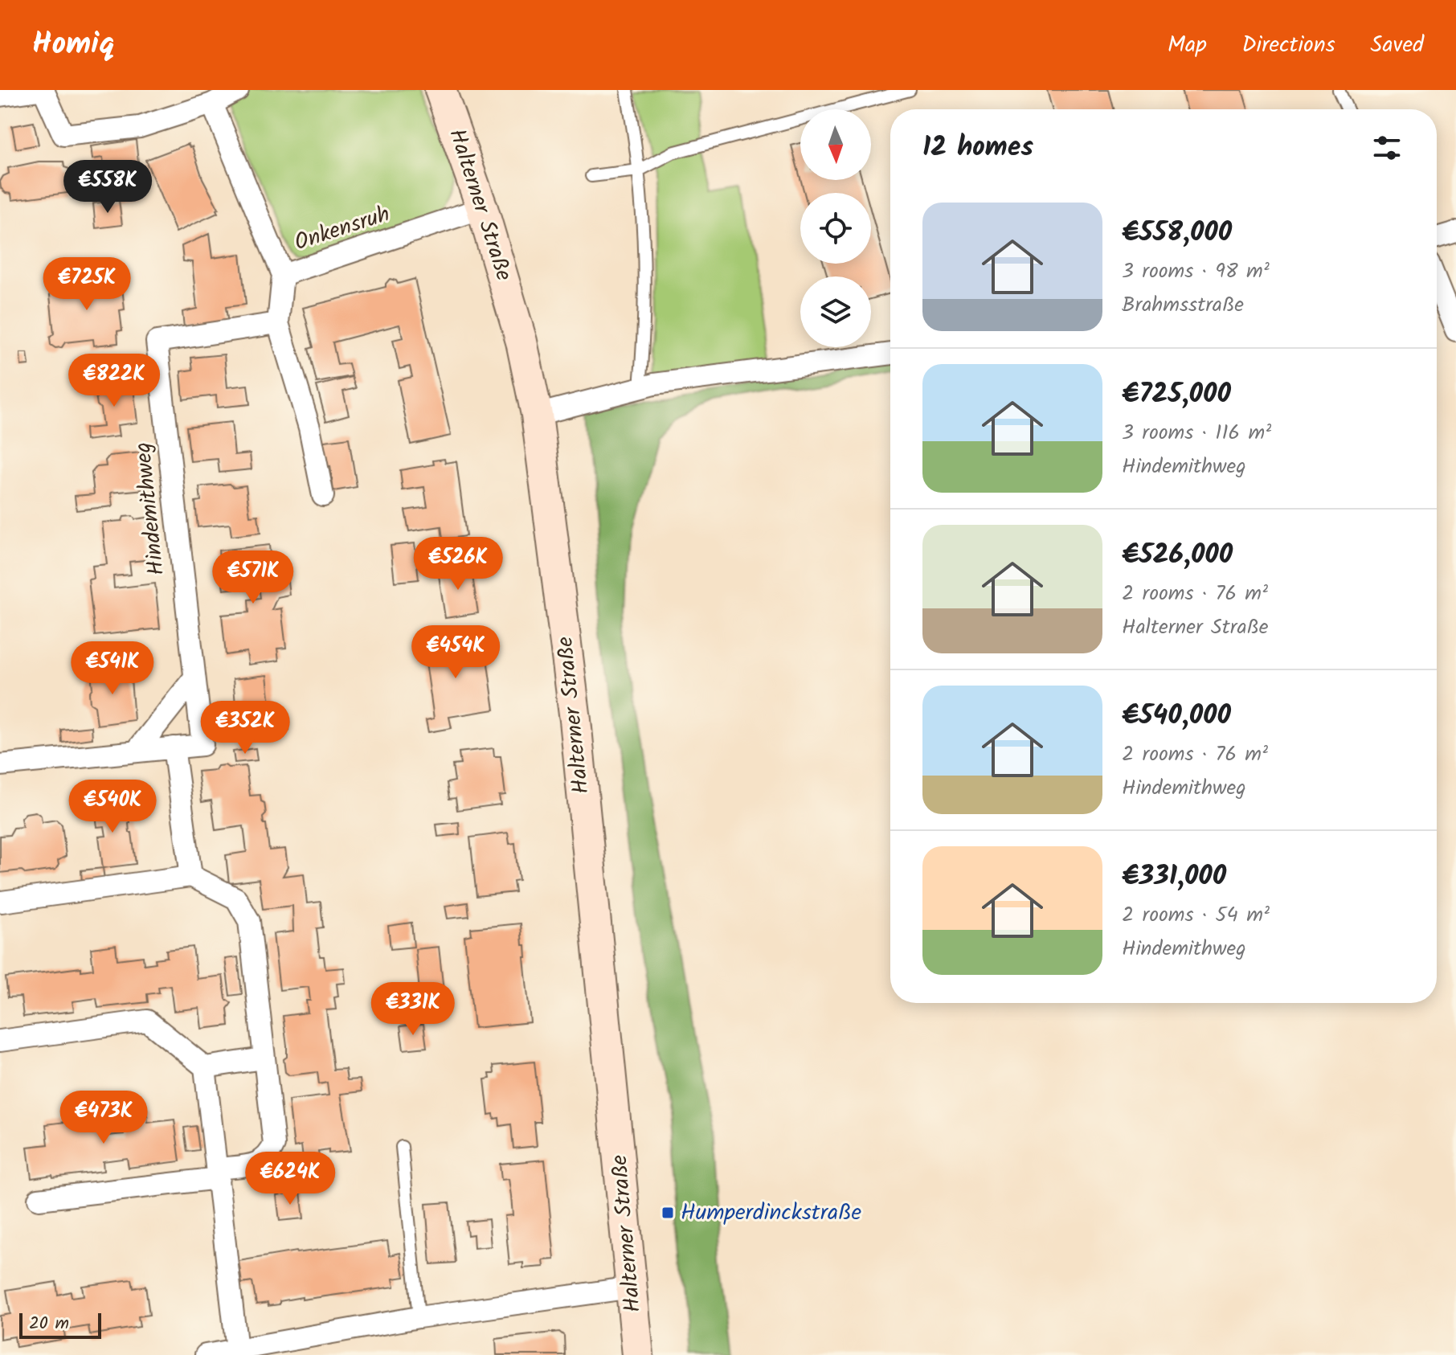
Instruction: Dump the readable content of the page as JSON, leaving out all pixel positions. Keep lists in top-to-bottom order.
{
  "streets": {
    "main road": ["Halterner Straße"],
    "street": ["Onkensruh", "Hindemithweg"]
  },
  "crossings": [
    ["Halterner Straße", "Onkensruh"]
  ],
  "places": {
    "transit": ["Humperdinckstraße"]
  },
  "scale_bar": "20 m",
  "north": "bottom",
  "page": {
    "header": "Homiq",
    "nav": ["Map", "Directions", "Saved"],
    "heading": "12 homes",
    "price": [
      "€558K",
      "€725K",
      "€822K",
      "€526K",
      "€571K",
      "€454K",
      "€541K",
      "€352K",
      "€540K",
      "€331K",
      "€473K",
      "€624K"
    ],
    "list": [
      {
        "name": "€558,000",
        "note": "3 rooms · 98 m² · Brahmsstraße"
      },
      {
        "name": "€725,000",
        "note": "3 rooms · 116 m² · Hindemithweg"
      },
      {
        "name": "€526,000",
        "note": "2 rooms · 76 m² · Halterner Straße"
      },
      {
        "name": "€540,000",
        "note": "2 rooms · 76 m² · Hindemithweg"
      },
      {
        "name": "€331,000",
        "note": "2 rooms · 54 m² · Hindemithweg"
      }
    ],
    "scale": "20 m"
  }
}
